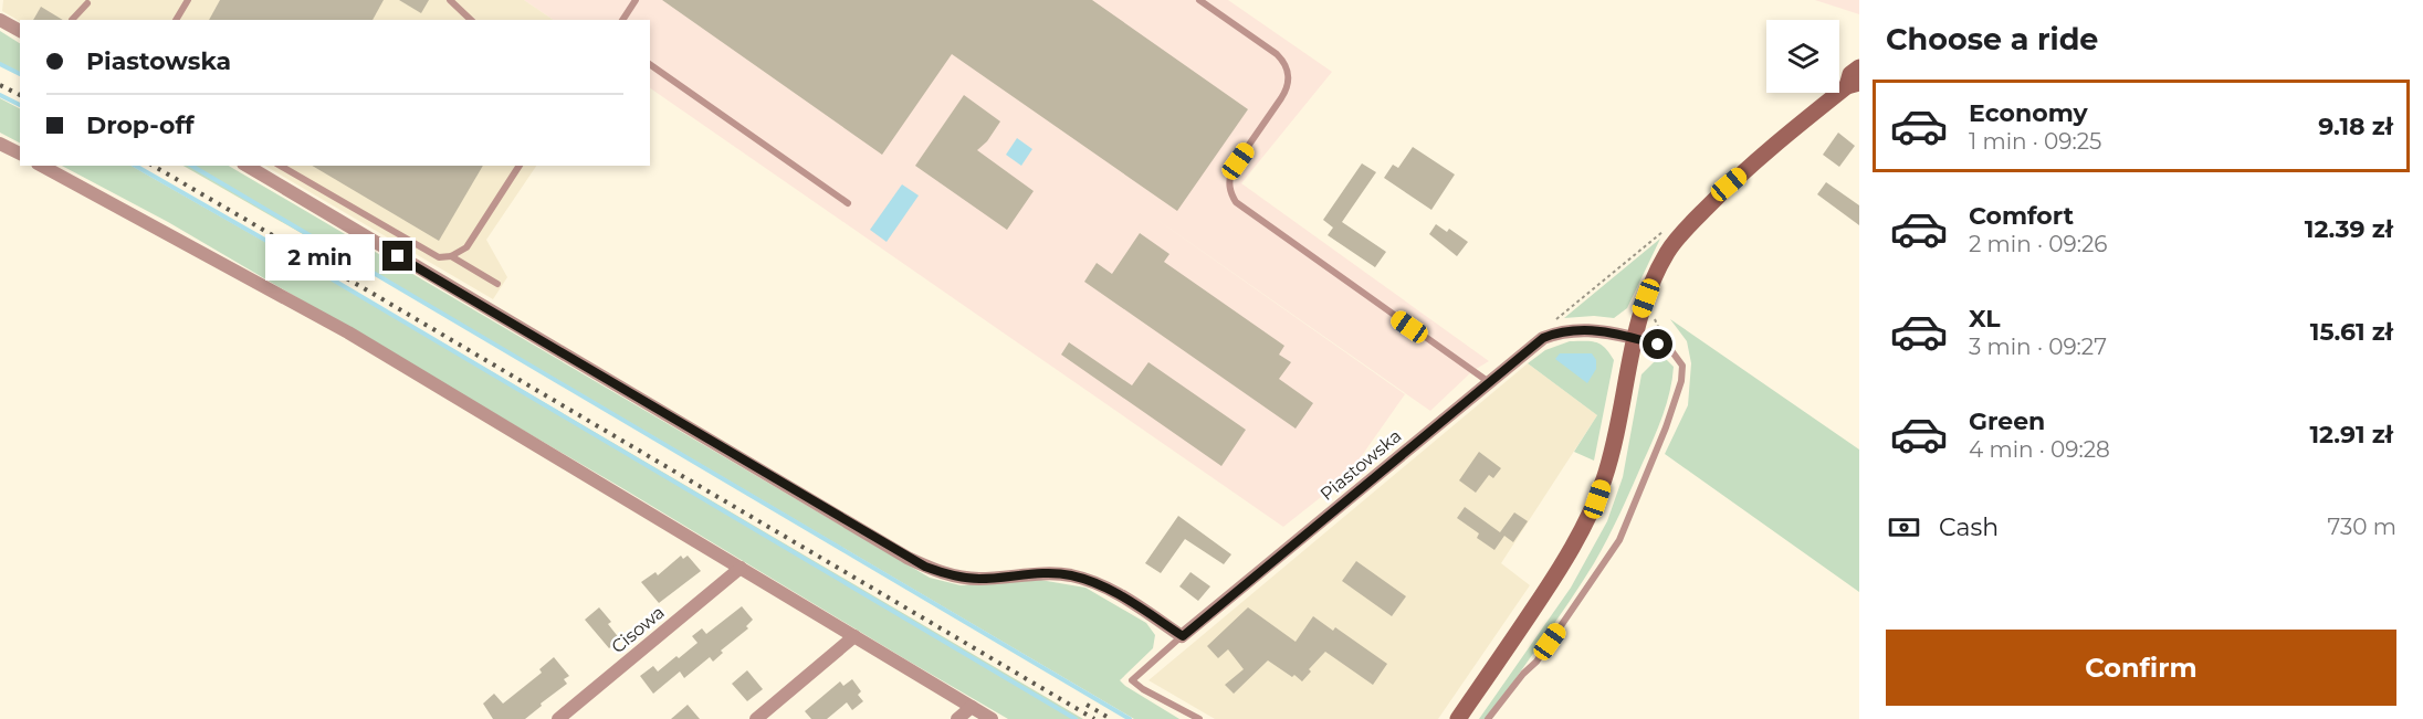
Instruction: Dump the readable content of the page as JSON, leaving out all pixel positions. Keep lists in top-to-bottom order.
{
  "streets": {
    "street": ["Piastowska", "Cisowa"]
  },
  "page": {
    "heading": "Choose a ride",
    "banner": ["Piastowska", "Drop-off"],
    "list": [
      {
        "name": "Economy",
        "note": "1 min · 09:25",
        "value": "9.18 zł"
      },
      {
        "name": "Comfort",
        "note": "2 min · 09:26",
        "value": "12.39 zł"
      },
      {
        "name": "XL",
        "note": "3 min · 09:27",
        "value": "15.61 zł"
      },
      {
        "name": "Green",
        "note": "4 min · 09:28",
        "value": "12.91 zł"
      }
    ],
    "bubble": "2 min",
    "pay": ["Cash", "730 m"],
    "buttons": "Confirm"
  }
}
